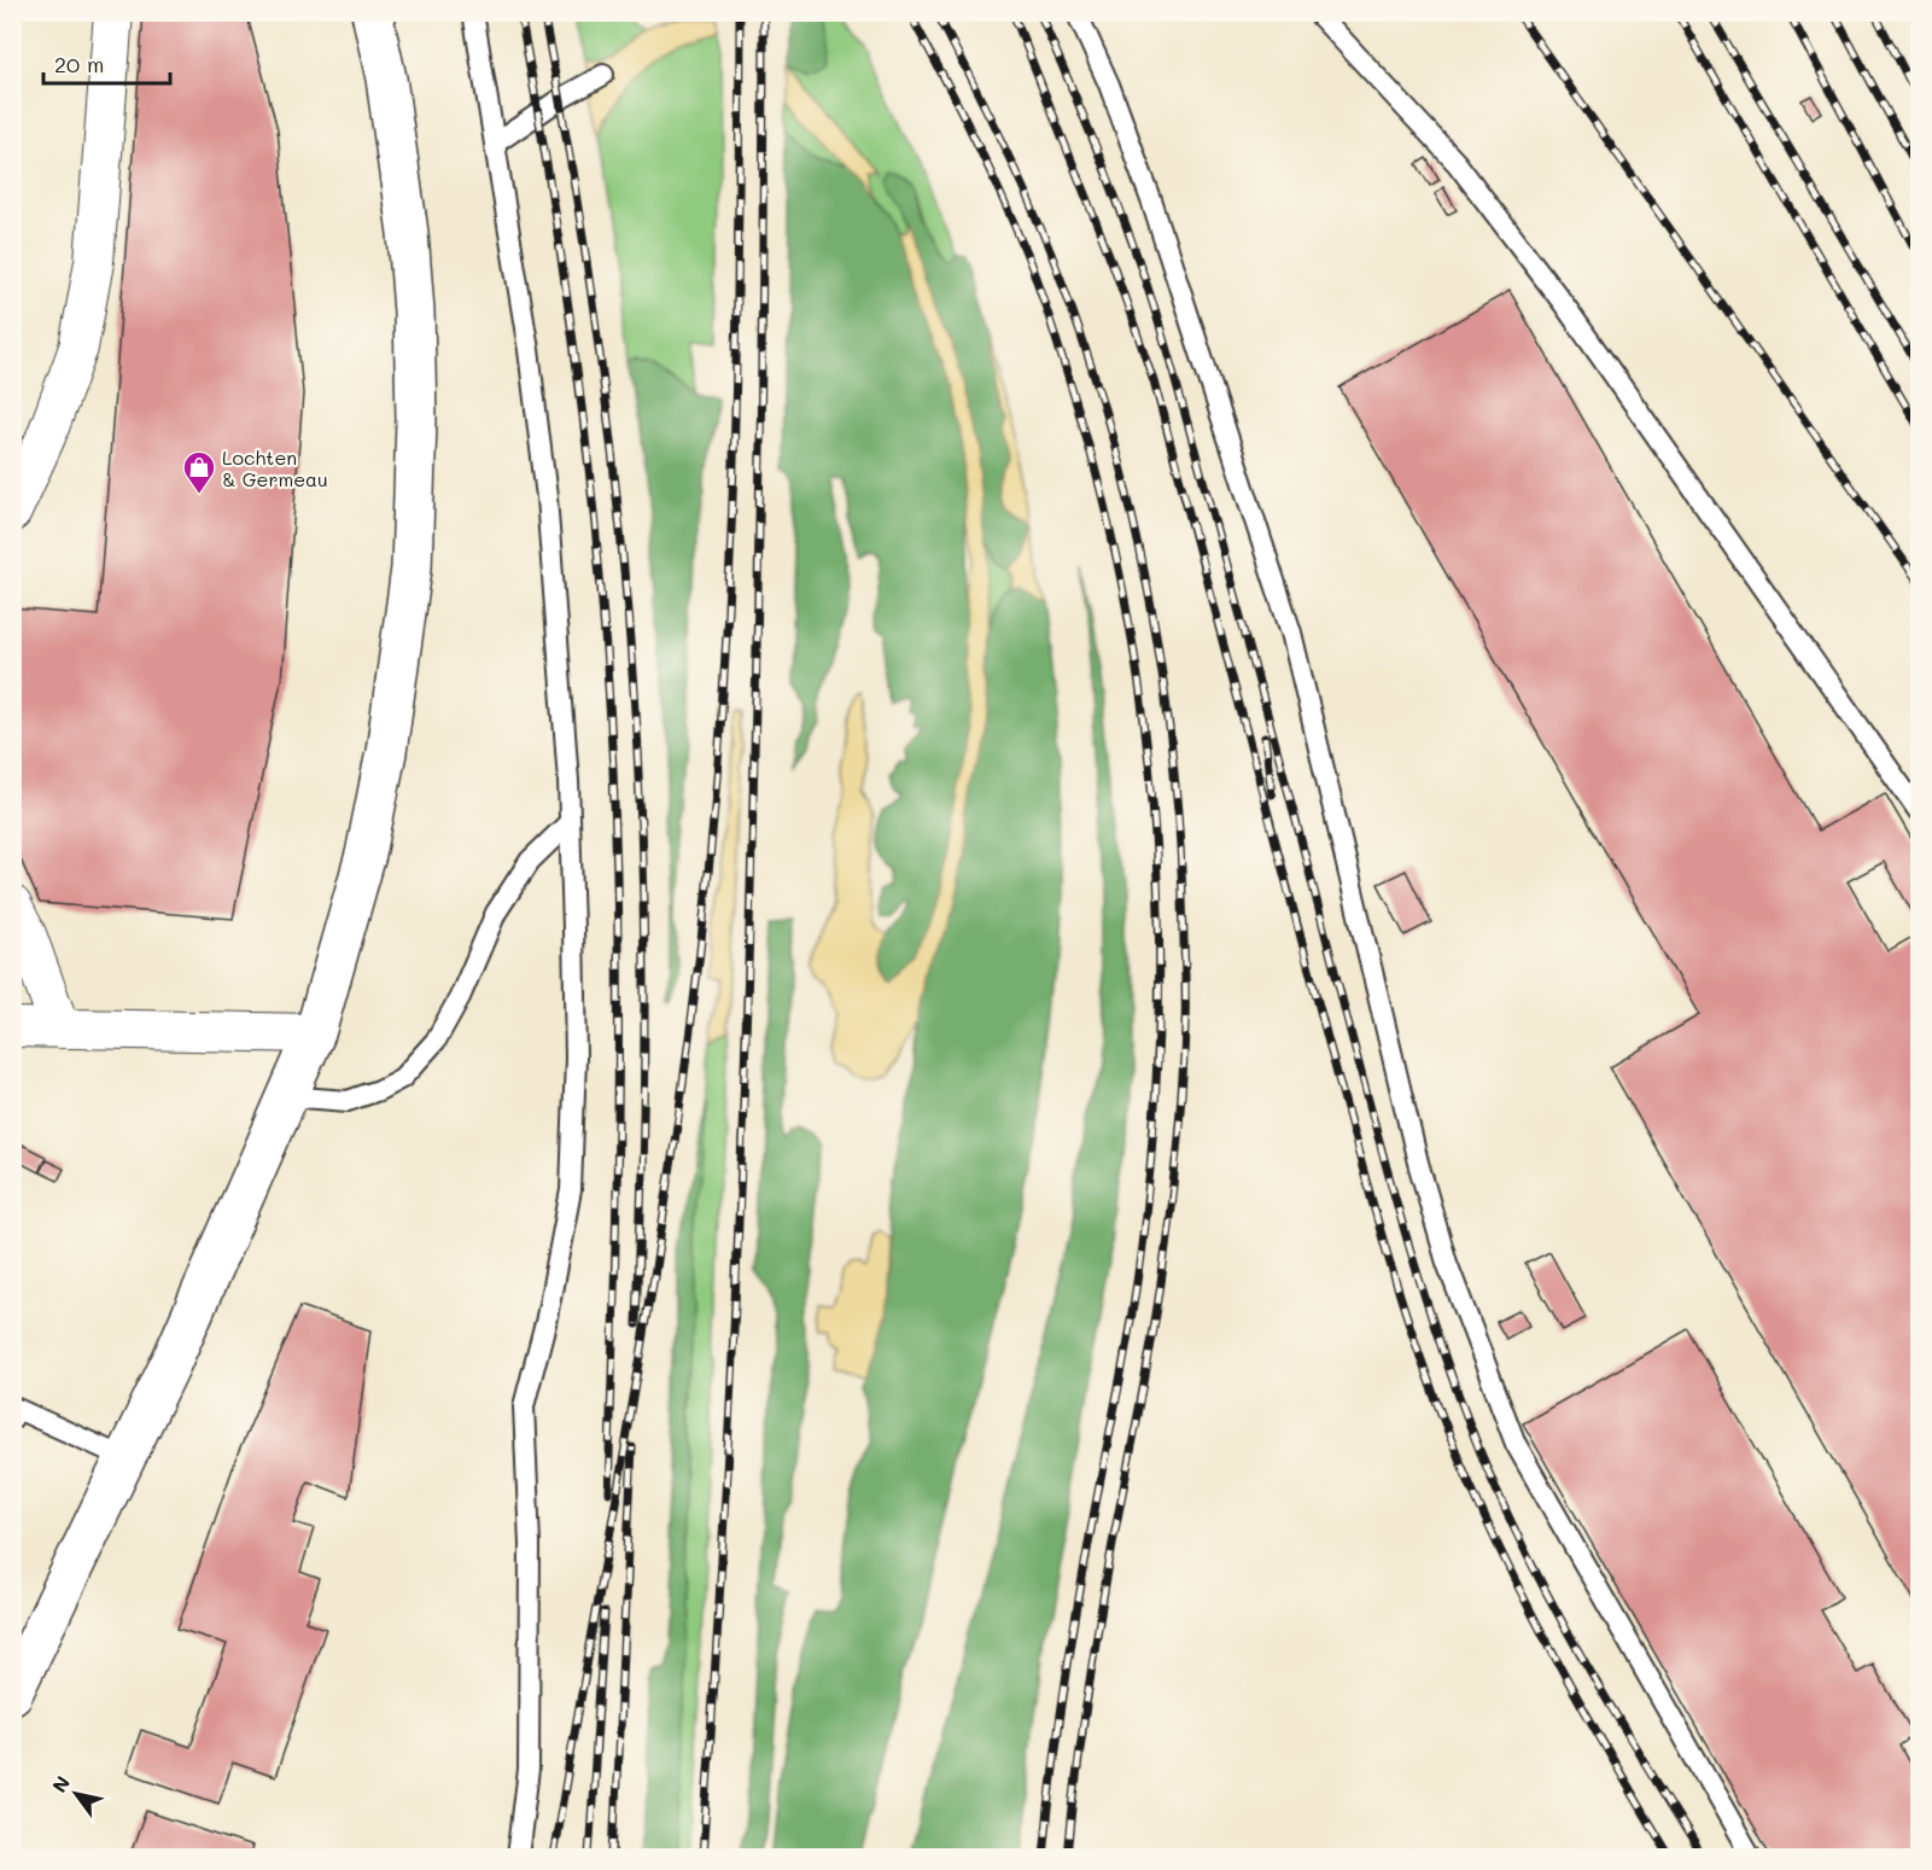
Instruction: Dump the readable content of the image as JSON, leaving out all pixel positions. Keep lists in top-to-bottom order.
{
  "places": {
    "shop": ["Lochten & Germeau"]
  },
  "scale_bar": "20 m",
  "north": "top left"
}
